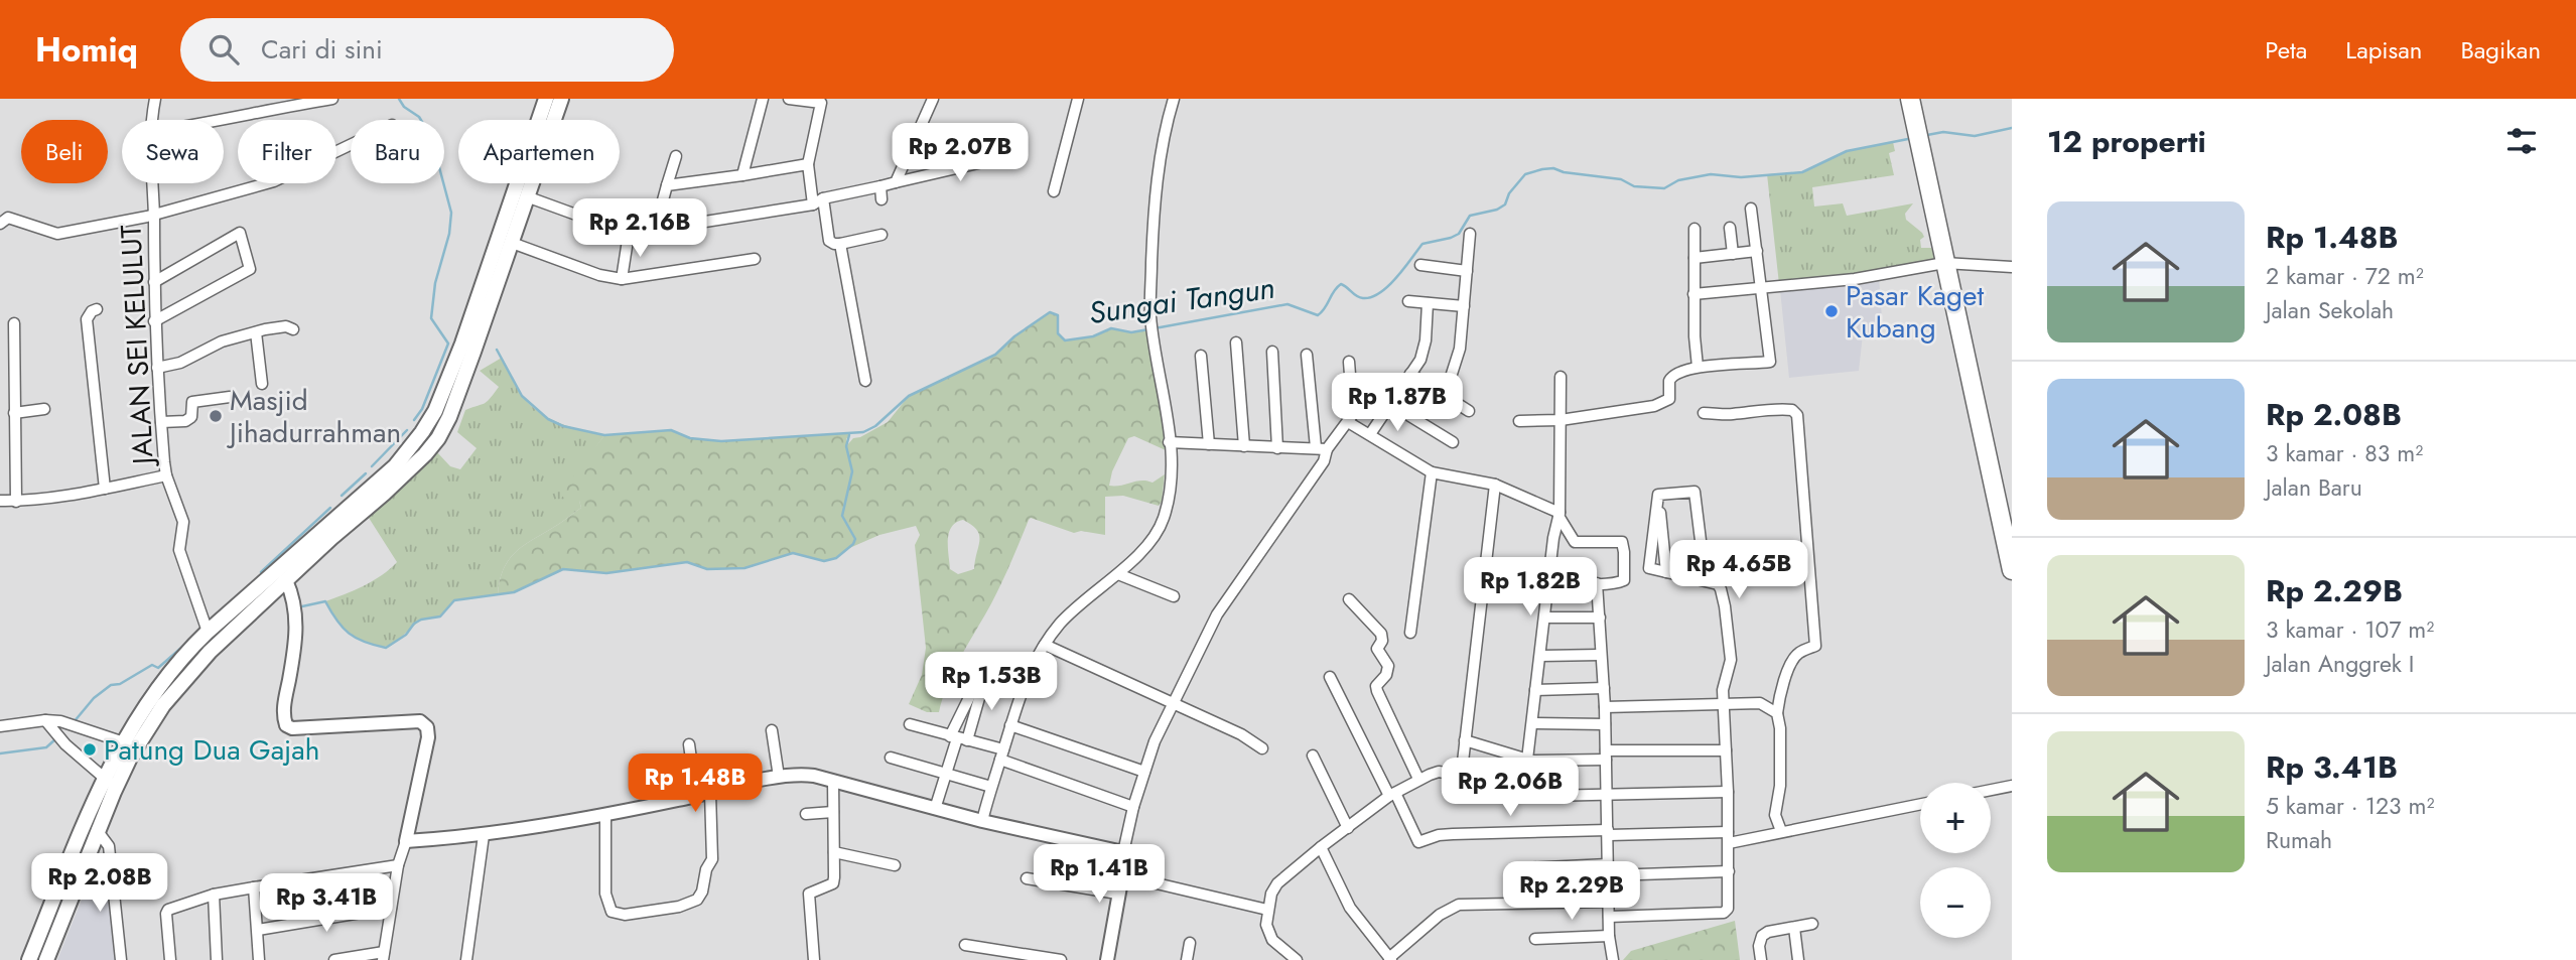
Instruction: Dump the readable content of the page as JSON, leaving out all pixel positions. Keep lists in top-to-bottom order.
{
  "streets": {
    "street": ["JALAN SEI KELULUT"]
  },
  "water": ["Sungai Tangun"],
  "places": ["Pasar Kaget Kubang", "Masjid Jihadurrahman", "Patung Dua Gajah"],
  "page": {
    "header": "Homiq",
    "search": "Cari di sini",
    "nav": ["Peta", "Lapisan", "Bagikan"],
    "heading": "12 properti",
    "chip": [
      "Beli",
      "Sewa",
      "Filter",
      "Baru",
      "Apartemen"
    ],
    "price": [
      "Rp 2.07B",
      "Rp 2.16B",
      "Rp 1.87B",
      "Rp 4.65B",
      "Rp 1.82B",
      "Rp 1.53B",
      "Rp 1.48B",
      "Rp 2.06B",
      "Rp 1.41B",
      "Rp 2.08B",
      "Rp 2.29B",
      "Rp 3.41B"
    ],
    "list": [
      {
        "name": "Rp 1.48B",
        "note": "2 kamar · 72 m² · Jalan Sekolah"
      },
      {
        "name": "Rp 2.08B",
        "note": "3 kamar · 83 m² · Jalan Baru"
      },
      {
        "name": "Rp 2.29B",
        "note": "3 kamar · 107 m² · Jalan Anggrek I"
      },
      {
        "name": "Rp 3.41B",
        "note": "5 kamar · 123 m² · Rumah"
      }
    ],
    "map_buttons": ["+", "−"]
  }
}
